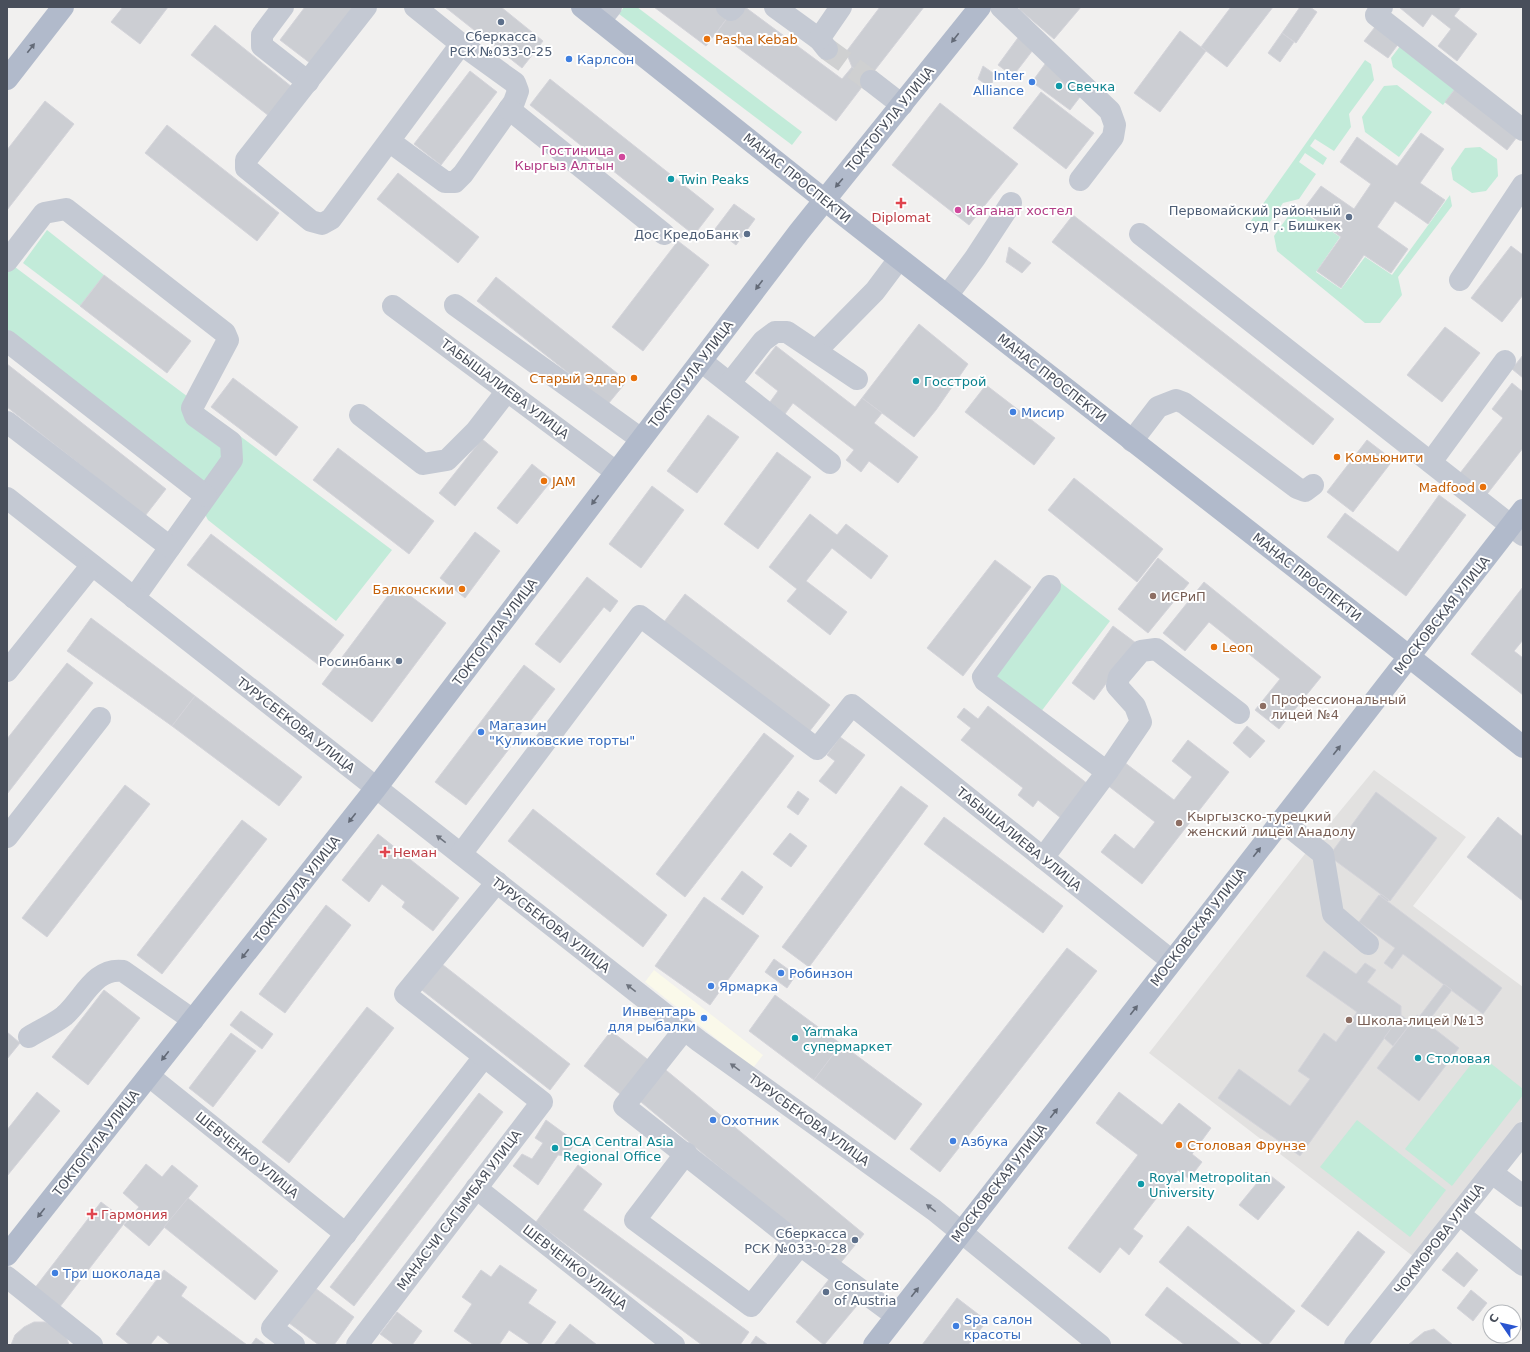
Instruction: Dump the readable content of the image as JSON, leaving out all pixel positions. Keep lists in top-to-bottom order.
{
  "streets": {
    "main road": ["ТОКТОГУЛА УЛИЦА", "МАНАС ПРОСПЕКТИ", "МОСКОВСКАЯ УЛИЦА"],
    "street": [
      "ТАБЫШАЛИЕВА УЛИЦА",
      "ТУРУСБЕКОВА УЛИЦА",
      "ШЕВЧЕНКО УЛИЦА",
      "МАНАСЧИ САГЫМБАЯ УЛИЦА",
      "ЧОКМОРОВА УЛИЦА"
    ]
  },
  "crossings": [
    ["ТОКТОГУЛА УЛИЦА", "МАНАС ПРОСПЕКТИ"],
    ["ТОКТОГУЛА УЛИЦА", "ТАБЫШАЛИЕВА УЛИЦА"],
    ["ТОКТОГУЛА УЛИЦА", "ТУРУСБЕКОВА УЛИЦА"],
    ["ТОКТОГУЛА УЛИЦА", "ШЕВЧЕНКО УЛИЦА"],
    ["МАНАС ПРОСПЕКТИ", "МОСКОВСКАЯ УЛИЦА"],
    ["ТАБЫШАЛИЕВА УЛИЦА", "МОСКОВСКАЯ УЛИЦА"],
    ["ТАБЫШАЛИЕВА УЛИЦА", "ТУРУСБЕКОВА УЛИЦА"],
    ["МОСКОВСКАЯ УЛИЦА", "ТУРУСБЕКОВА УЛИЦА"],
    ["ШЕВЧЕНКО УЛИЦА", "МАНАСЧИ САГЫМБАЯ УЛИЦА"]
  ],
  "one_way": ["ТОКТОГУЛА УЛИЦА", "МОСКОВСКАЯ УЛИЦА"],
  "places": {
    "other": [
      "Сберкасса РСК №033-0-25",
      "Pasha Kebab",
      "Карлсон",
      "Inter Alliance",
      "Свечка",
      "Гостиница Кыргыз Алтын",
      "Twin Peaks",
      "Каганат хостел",
      "Первомайский районный суд г. Бишкек",
      "Дос КредоБанк",
      "Старый Эдгар",
      "Госстрой",
      "Мисир",
      "Комьюнити",
      "JAM",
      "Madfood",
      "Балконскии",
      "ИСРиП",
      "Leon",
      "Росинбанк",
      "Профессиональный лицей №4",
      "Магазин \"Куликовские торты\"",
      "Кыргызско-турецкий женский лицей Анадолу",
      "Робинзон",
      "Ярмарка",
      "Инвентарь для рыбалки",
      "Школа-лицей №13",
      "Yarmaka супермаркет",
      "Столовая",
      "Охотник",
      "Азбука",
      "Столовая Фрунзе",
      "DCA Central Asia Regional Office",
      "Royal Metropolitan University",
      "Сберкасса РСК №033-0-28",
      "Три шоколада",
      "Consulate of Austria",
      "Spa салон красоты"
    ],
    "health": ["Diplomat", "Неман", "Гармония"]
  },
  "north": "top left"
}
